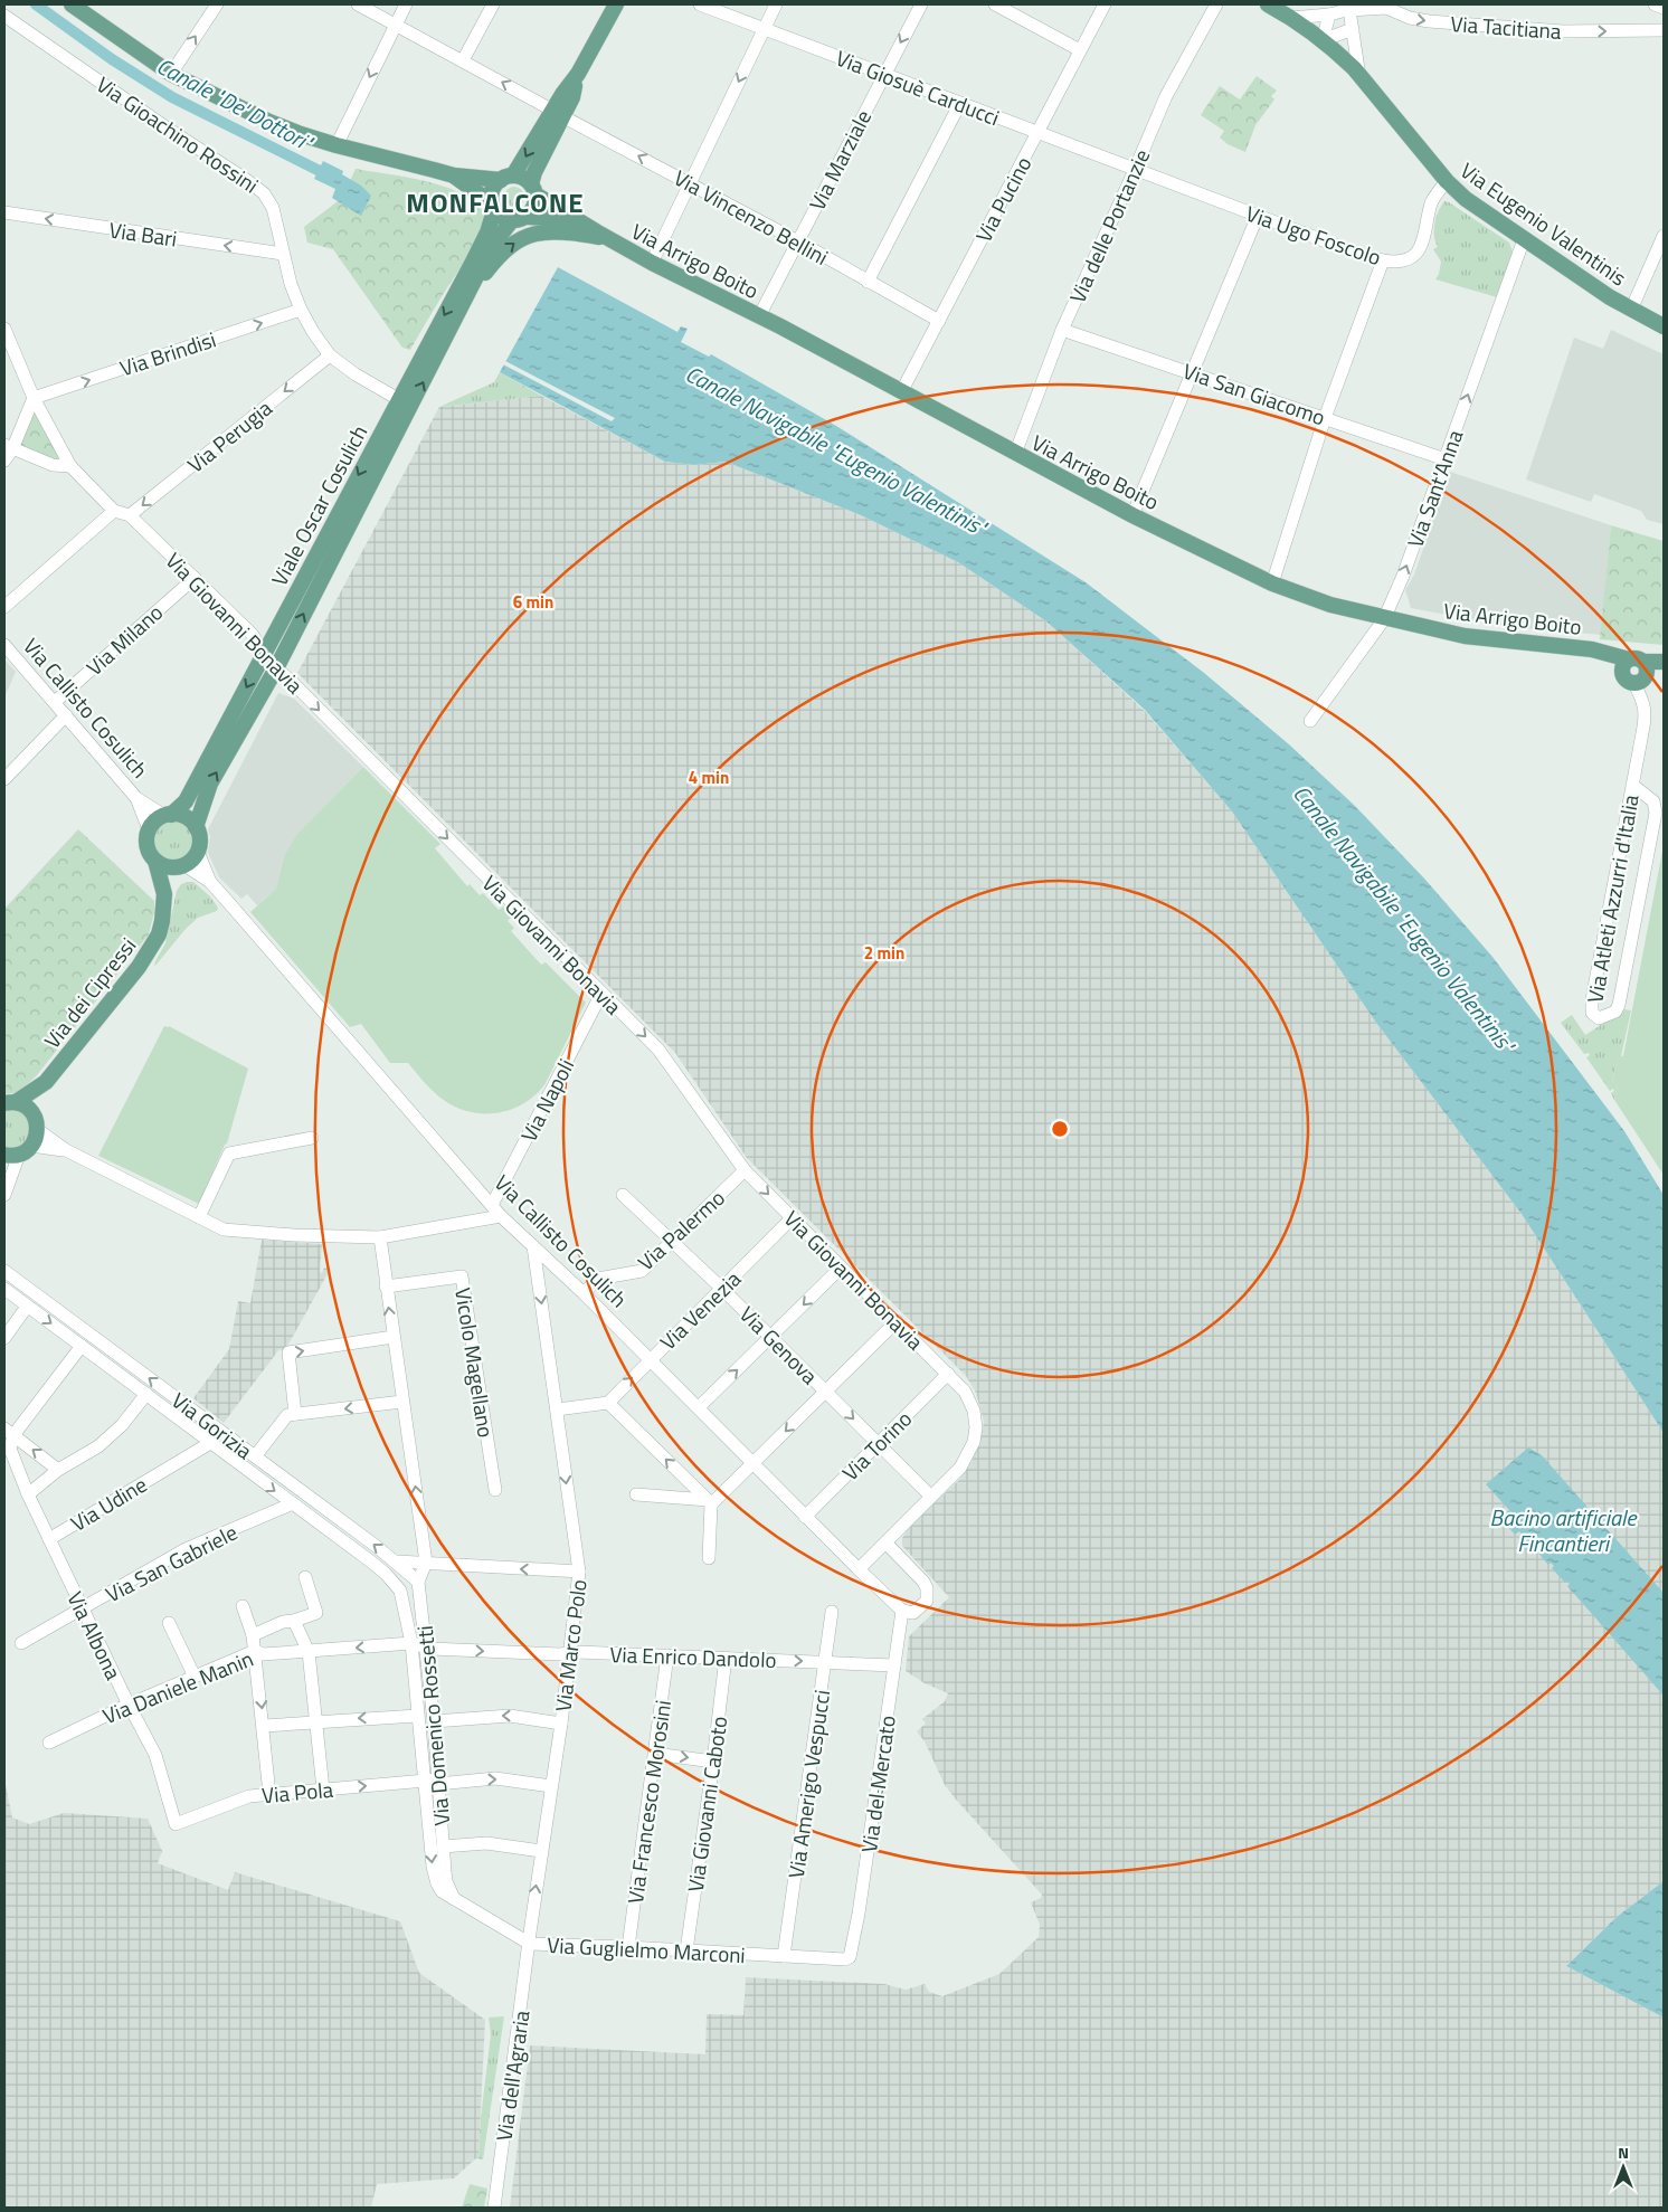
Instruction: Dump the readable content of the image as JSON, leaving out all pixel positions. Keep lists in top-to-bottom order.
{
  "streets": {
    "main road": [
      "Via Eugenio Valentinis",
      "Via Arrigo Boito",
      "Viale Oscar Cosulich",
      "Via Callisto Cosulich",
      "Via dei Cipressi"
    ],
    "street": [
      "Via Tacitiana",
      "Via Giosuè Carducci",
      "Via Gioachino Rossini",
      "Via Marziale",
      "Via Pucino",
      "Via Vincenzo Bellini",
      "Via delle Portanzie",
      "Via Bari",
      "Via Ugo Foscolo",
      "Via Brindisi",
      "Via San Giacomo",
      "Via Perugia",
      "Via Sant'Anna",
      "Via Giovanni Bonavia",
      "Via Milano",
      "Via Atleti Azzurri d'Italia",
      "Via Napoli",
      "Via Palermo",
      "Via Venezia",
      "Via Genova",
      "Vicolo Magellano",
      "Via Gorizia",
      "Via Torino",
      "Via Udine",
      "Via San Gabriele",
      "Via Albona",
      "Via Marco Polo",
      "Via Enrico Dandolo",
      "Via Daniele Manin",
      "Via Domenico Rossetti",
      "Via Amerigo Vespucci",
      "Via del Mercato",
      "Via Pola",
      "Via Francesco Morosini",
      "Via Giovanni Caboto",
      "Via Guglielmo Marconi",
      "Via dell'Agraria"
    ]
  },
  "crossings": [
    ["Via Giosuè Carducci", "Via Marziale"],
    ["Via Giosuè Carducci", "Via Pucino"],
    ["Via Giosuè Carducci", "Via delle Portanzie"],
    ["Via Giosuè Carducci", "Via Ugo Foscolo"],
    ["Via Gioachino Rossini", "Via Bari"],
    ["Via Gioachino Rossini", "Via Brindisi"],
    ["Via Gioachino Rossini", "Via Perugia"],
    ["Via Gioachino Rossini", "Viale Oscar Cosulich"],
    ["Via Marziale", "Via Vincenzo Bellini"],
    ["Via Marziale", "Via Arrigo Boito"],
    ["Via Pucino", "Via Vincenzo Bellini"],
    ["Via Pucino", "Via Arrigo Boito"],
    ["Via Eugenio Valentinis", "Via Ugo Foscolo"],
    ["Via Eugenio Valentinis", "Via Sant'Anna"],
    ["Via delle Portanzie", "Via Ugo Foscolo"],
    ["Via delle Portanzie", "Via Arrigo Boito"],
    ["Via delle Portanzie", "Via San Giacomo"],
    ["Via Arrigo Boito", "Via Sant'Anna"],
    ["Via Arrigo Boito", "Viale Oscar Cosulich"],
    ["Via Arrigo Boito", "Via Atleti Azzurri d'Italia"],
    ["Via Brindisi", "Via Giovanni Bonavia"],
    ["Via San Giacomo", "Via Sant'Anna"],
    ["Via Perugia", "Via Giovanni Bonavia"],
    ["Viale Oscar Cosulich", "Via Giovanni Bonavia"],
    ["Viale Oscar Cosulich", "Via Callisto Cosulich"],
    ["Viale Oscar Cosulich", "Via dei Cipressi"],
    ["Via Giovanni Bonavia", "Via Milano"],
    ["Via Giovanni Bonavia", "Via Callisto Cosulich"],
    ["Via Giovanni Bonavia", "Via Napoli"],
    ["Via Giovanni Bonavia", "Via Palermo"],
    ["Via Giovanni Bonavia", "Via Venezia"],
    ["Via Giovanni Bonavia", "Via Genova"],
    ["Via Giovanni Bonavia", "Via Torino"],
    ["Via Milano", "Via Callisto Cosulich"],
    ["Via Callisto Cosulich", "Via dei Cipressi"],
    ["Via Callisto Cosulich", "Via Napoli"],
    ["Via Callisto Cosulich", "Via Palermo"],
    ["Via Callisto Cosulich", "Via Venezia"],
    ["Via Callisto Cosulich", "Via Torino"],
    ["Via Callisto Cosulich", "Via Marco Polo"],
    ["Via Callisto Cosulich", "Via del Mercato"],
    ["Via Palermo", "Via Genova"],
    ["Via Venezia", "Via Genova"],
    ["Via Genova", "Via Torino"],
    ["Via Gorizia", "Via Udine"],
    ["Via Gorizia", "Via San Gabriele"],
    ["Via Gorizia", "Via Domenico Rossetti"],
    ["Via Udine", "Via Albona"],
    ["Via San Gabriele", "Via Albona"],
    ["Via Albona", "Via Daniele Manin"],
    ["Via Albona", "Via Pola"],
    ["Via Marco Polo", "Via Enrico Dandolo"],
    ["Via Marco Polo", "Via Pola"],
    ["Via Marco Polo", "Via Guglielmo Marconi"],
    ["Via Marco Polo", "Via dell'Agraria"],
    ["Via Enrico Dandolo", "Via Daniele Manin"],
    ["Via Enrico Dandolo", "Via Domenico Rossetti"],
    ["Via Enrico Dandolo", "Via Amerigo Vespucci"],
    ["Via Enrico Dandolo", "Via del Mercato"],
    ["Via Enrico Dandolo", "Via Francesco Morosini"],
    ["Via Enrico Dandolo", "Via Giovanni Caboto"],
    ["Via Daniele Manin", "Via Domenico Rossetti"],
    ["Via Domenico Rossetti", "Via Pola"],
    ["Via Domenico Rossetti", "Via Guglielmo Marconi"],
    ["Via Amerigo Vespucci", "Via Guglielmo Marconi"],
    ["Via del Mercato", "Via Guglielmo Marconi"],
    ["Via Francesco Morosini", "Via Guglielmo Marconi"],
    ["Via Giovanni Caboto", "Via Guglielmo Marconi"],
    ["Via Guglielmo Marconi", "Via dell'Agraria"]
  ],
  "one_way": [
    "Via Tacitiana",
    "Via Vincenzo Bellini",
    "Via Bari",
    "Via Brindisi",
    "Via Perugia",
    "Via Sant'Anna",
    "Via Giovanni Bonavia"
  ],
  "districts": ["MONFALCONE"],
  "water": ["Canale \"De' Dottori\"", "Canale Navigabile \"Eugenio Valentinis\"", "Bacino artificiale Fincantieri"],
  "north": "top",
  "rings": ["6 min", "4 min", "2 min"]
}
